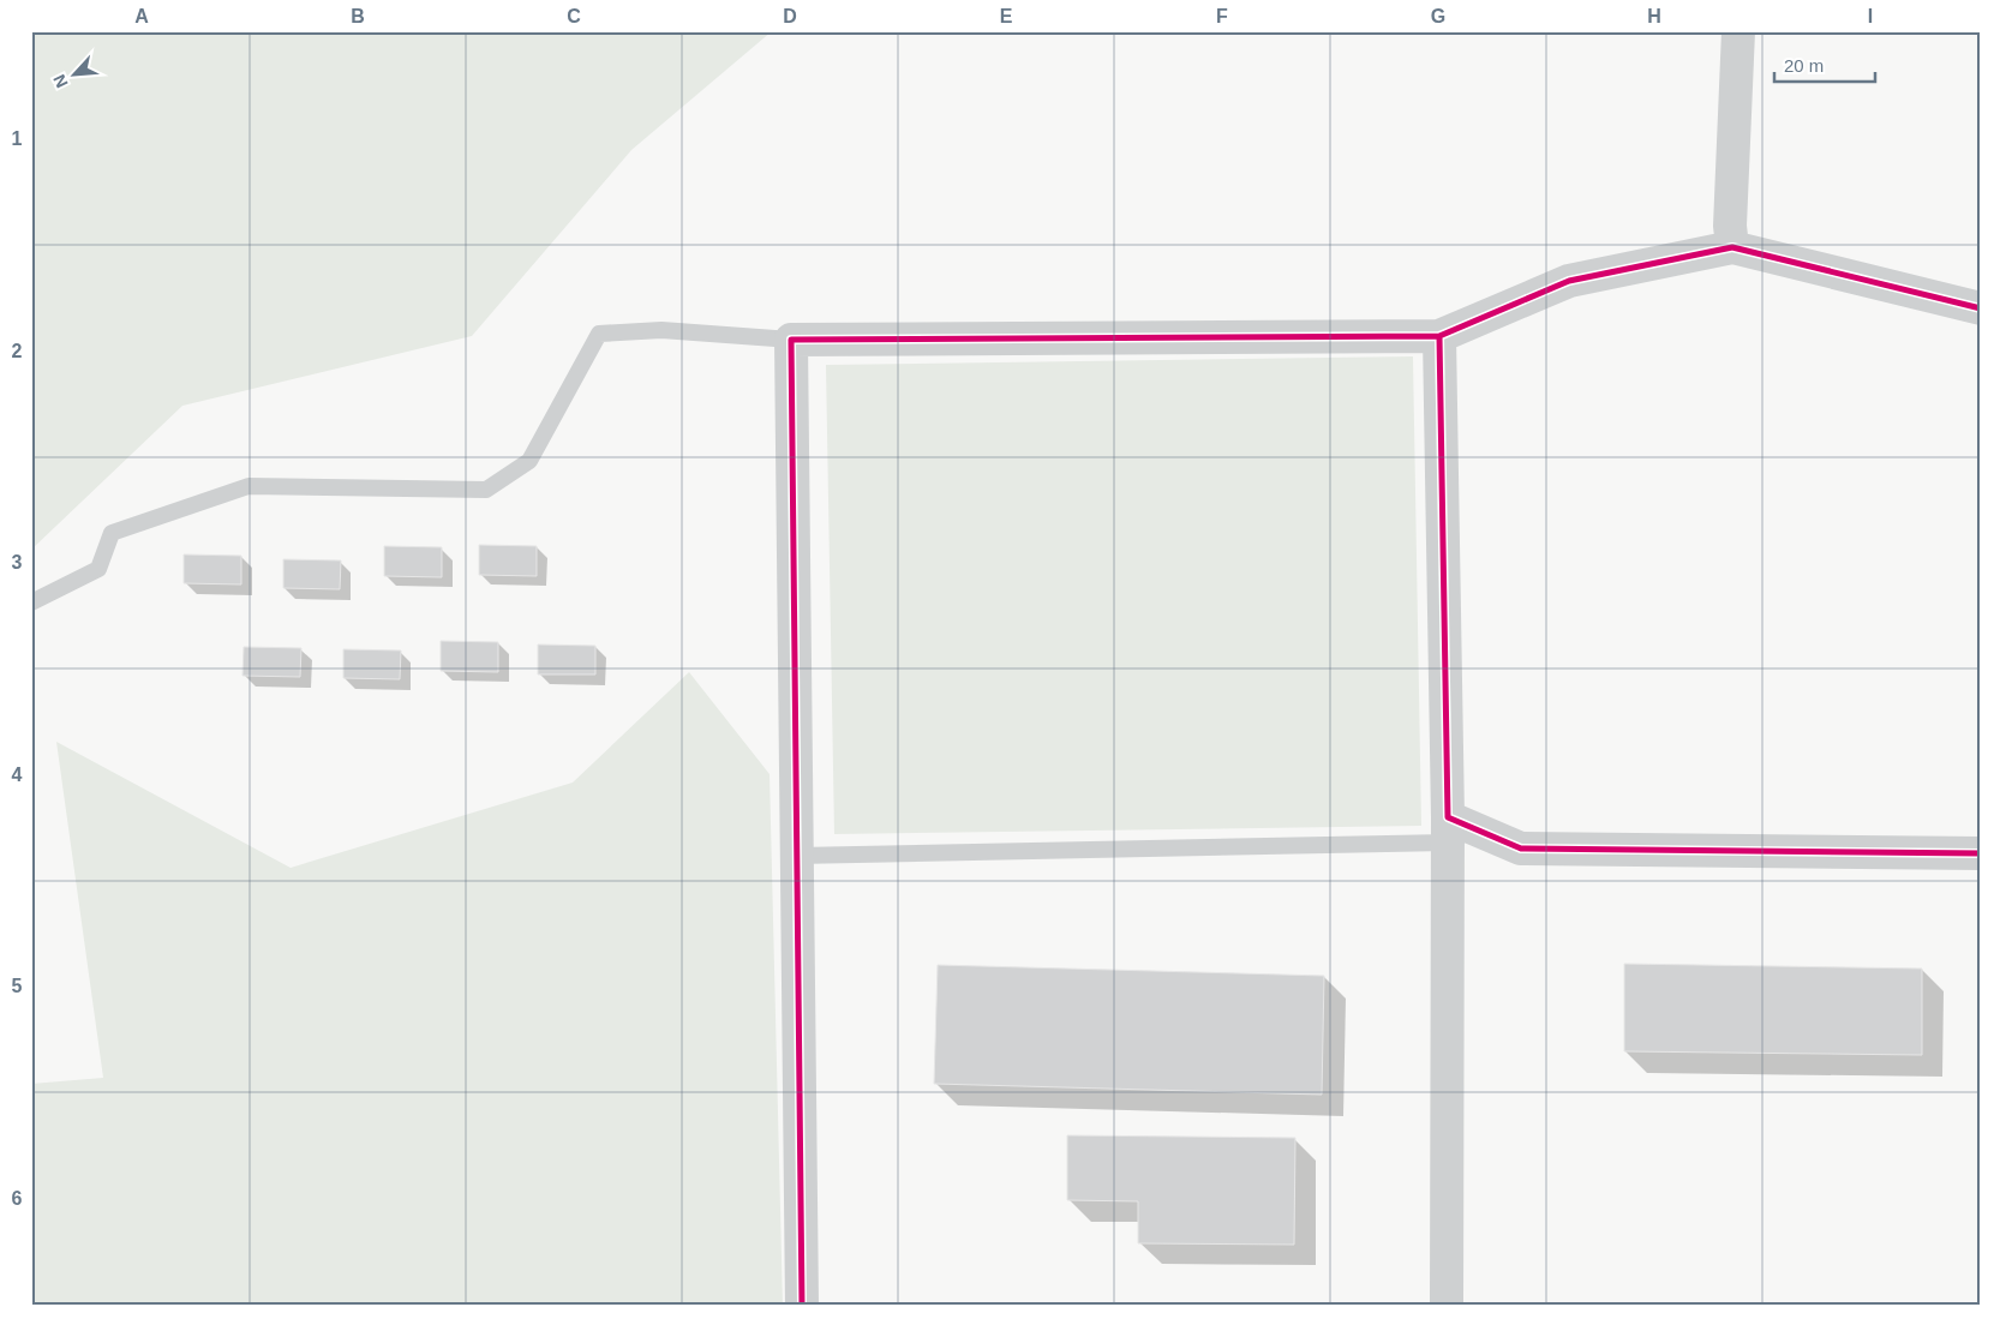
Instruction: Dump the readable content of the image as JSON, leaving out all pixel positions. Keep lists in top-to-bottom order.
{
  "scale_bar": "20 m",
  "north": "bottom left",
  "grid": {
    "columns": [
      "A",
      "B",
      "C",
      "D",
      "E",
      "F",
      "G",
      "H",
      "I"
    ],
    "rows": [
      "1",
      "2",
      "3",
      "4",
      "5",
      "6"
    ]
  }
}
